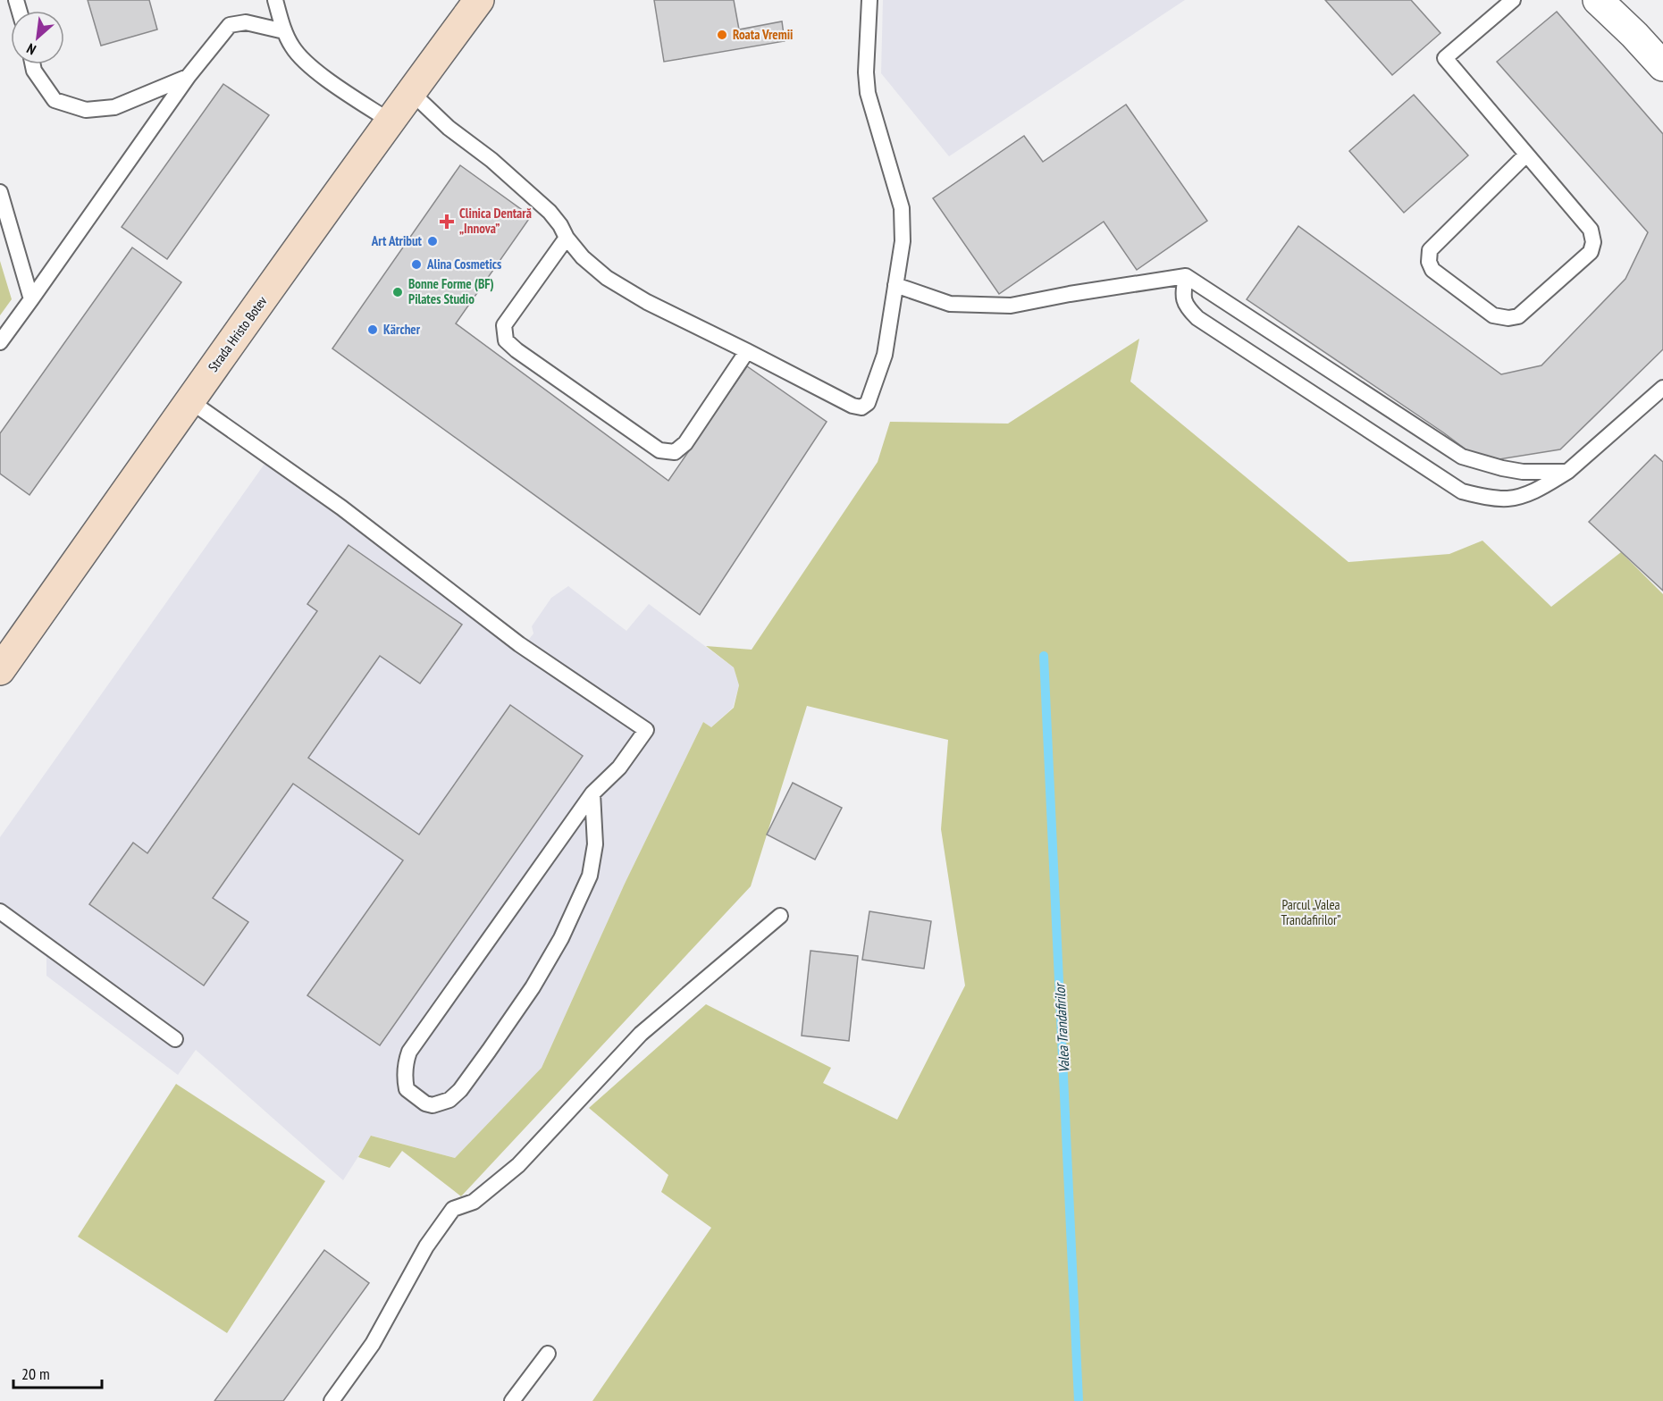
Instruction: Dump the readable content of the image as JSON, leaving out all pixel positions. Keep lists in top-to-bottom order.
{
  "streets": {
    "main road": ["Strada Hristo Botev"]
  },
  "water": ["Valea Trandafirilor"],
  "parks": ["Parcul „Valea Trandafirilor”"],
  "places": {
    "other": [
      "Roata Vremii",
      "Art Atribut",
      "Alina Cosmetics",
      "Bonne Forme (BF) Pilates Studio",
      "Kärcher"
    ],
    "health": ["Clinica Dentară „Innova”"]
  },
  "scale_bar": "20 m",
  "north": "bottom left"
}
